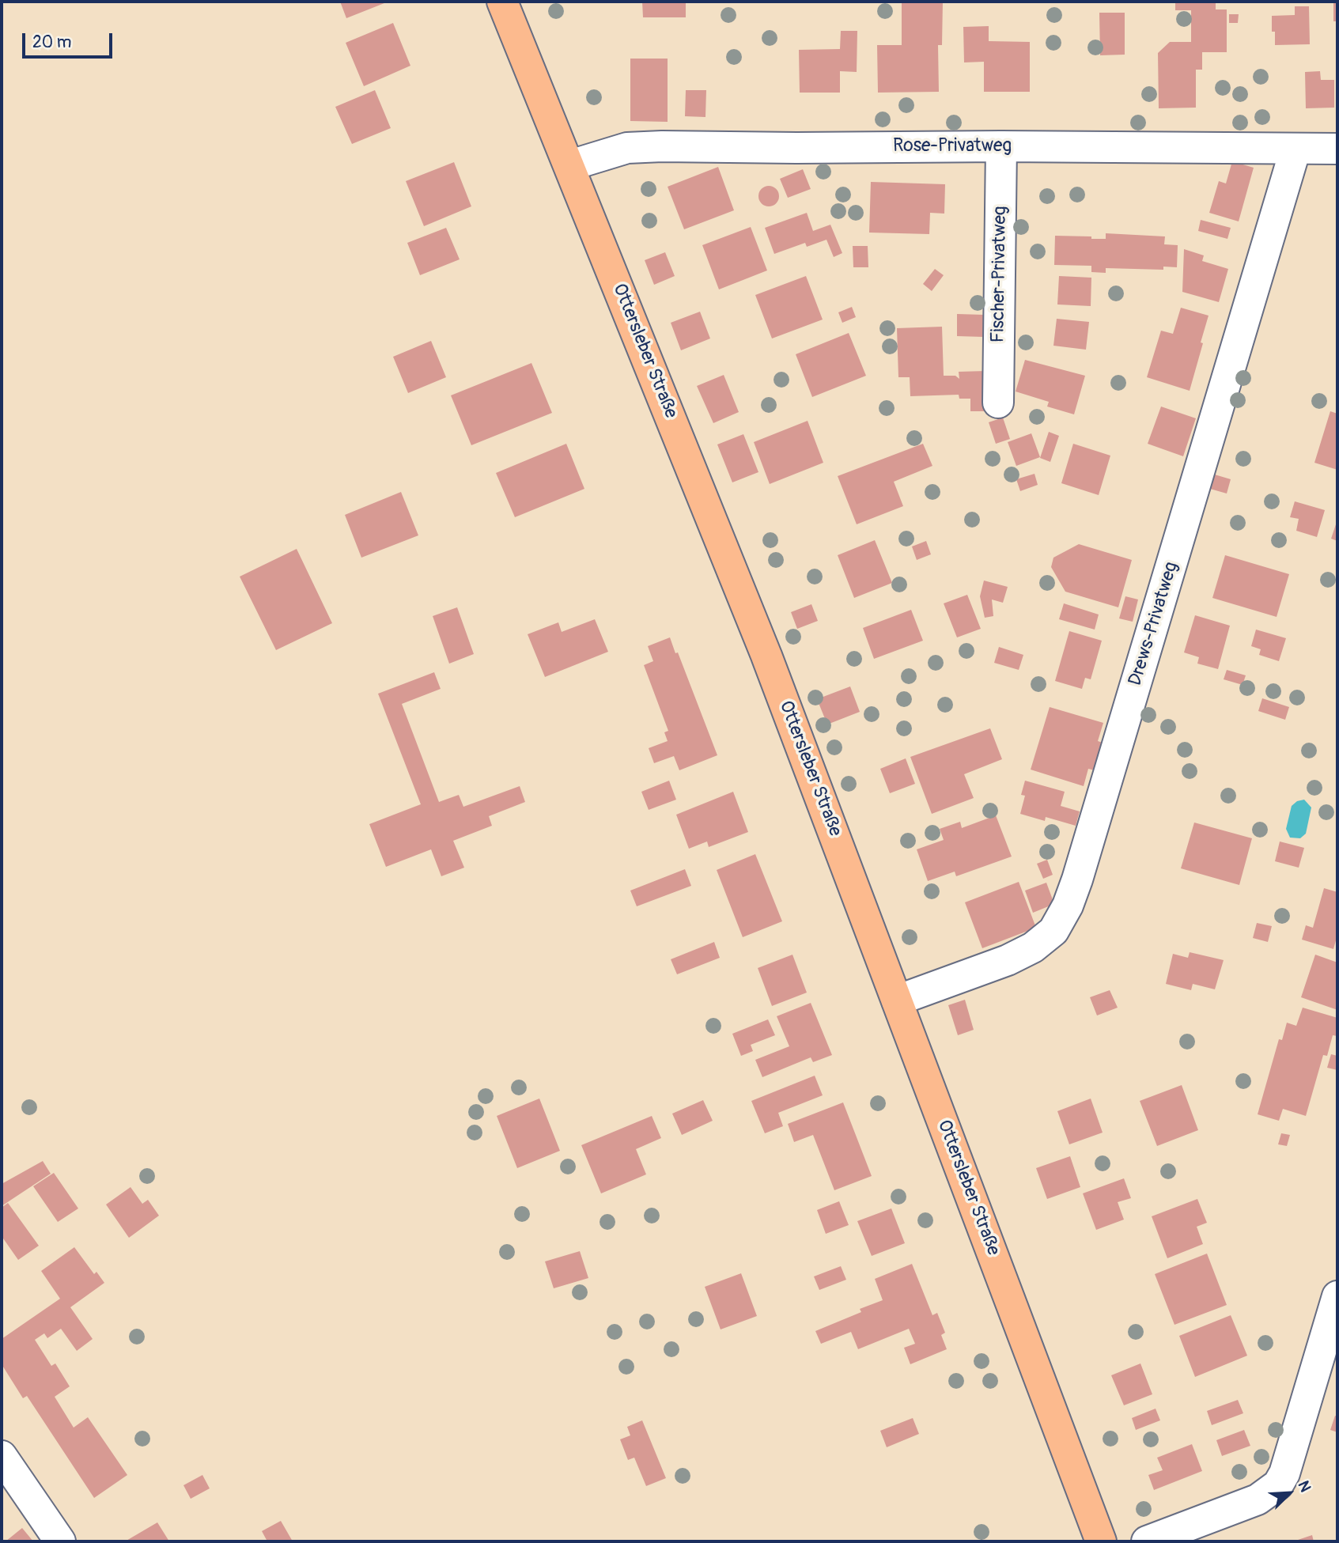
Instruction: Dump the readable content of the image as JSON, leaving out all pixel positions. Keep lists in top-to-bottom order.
{
  "streets": {
    "main road": ["Ottersleber Straße"],
    "street": ["Rose-Privatweg", "Fischer-Privatweg", "Drews-Privatweg"]
  },
  "crossings": [
    ["Rose-Privatweg", "Fischer-Privatweg"],
    ["Rose-Privatweg", "Ottersleber Straße"],
    ["Rose-Privatweg", "Drews-Privatweg"],
    ["Ottersleber Straße", "Drews-Privatweg"]
  ],
  "scale_bar": "20 m",
  "north": "top right"
}
